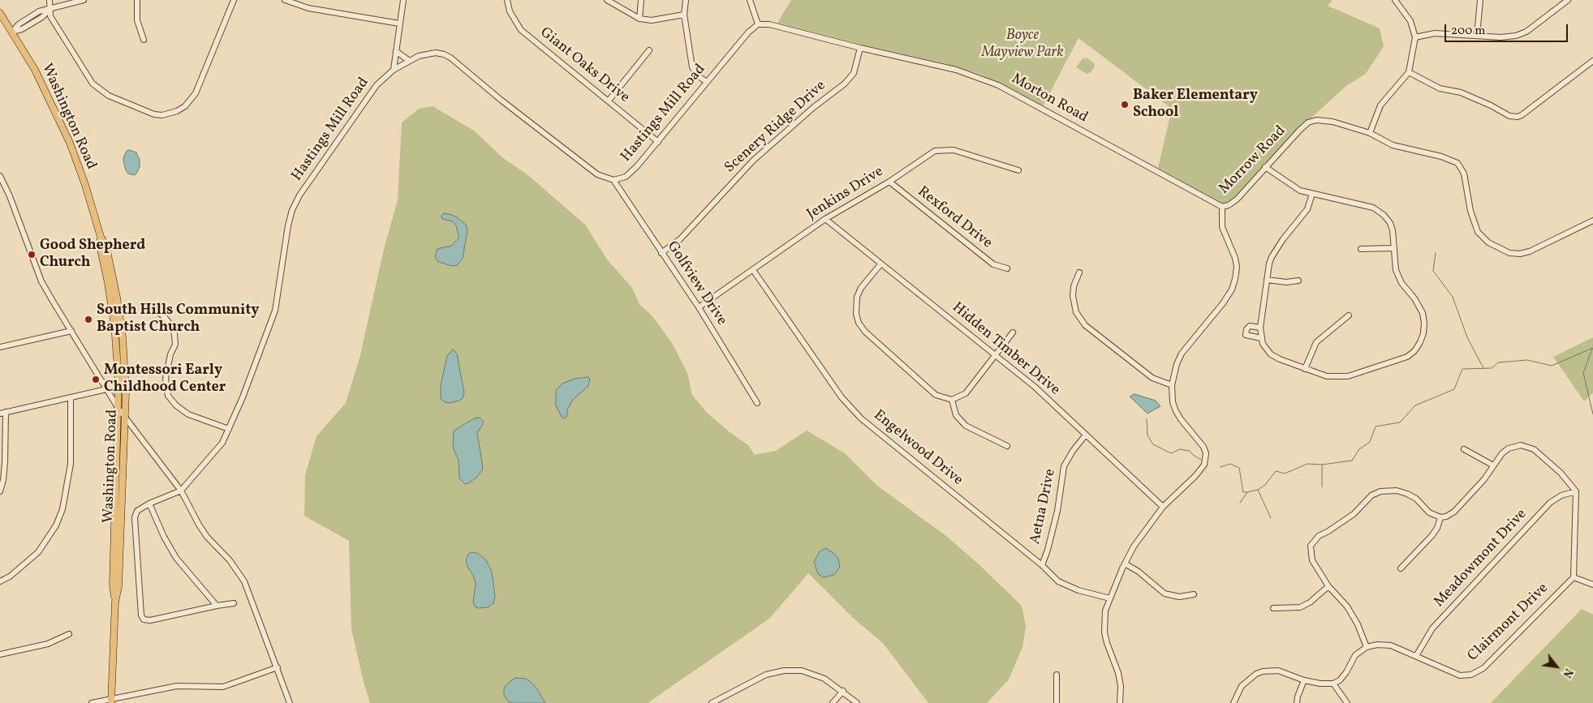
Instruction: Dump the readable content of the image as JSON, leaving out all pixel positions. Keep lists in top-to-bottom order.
{
  "streets": {
    "main road": ["Washington Road"],
    "street": [
      "Giant Oaks Drive",
      "Morton Road",
      "Hastings Mill Road",
      "Scenery Ridge Drive",
      "Morrow Road",
      "Jenkins Drive",
      "Rexford Drive",
      "Golfview Drive",
      "Hidden Timber Drive",
      "Engelwood Drive",
      "Aetna Drive",
      "Meadowmont Drive",
      "Clairmont Drive"
    ]
  },
  "crossings": [
    ["Giant Oaks Drive", "Hastings Mill Road"],
    ["Morton Road", "Hastings Mill Road"],
    ["Morton Road", "Scenery Ridge Drive"],
    ["Morton Road", "Morrow Road"],
    ["Hastings Mill Road", "Golfview Drive"],
    ["Scenery Ridge Drive", "Golfview Drive"],
    ["Morrow Road", "Hidden Timber Drive"],
    ["Morrow Road", "Engelwood Drive"],
    ["Jenkins Drive", "Rexford Drive"],
    ["Jenkins Drive", "Golfview Drive"],
    ["Jenkins Drive", "Hidden Timber Drive"],
    ["Jenkins Drive", "Engelwood Drive"],
    ["Hidden Timber Drive", "Aetna Drive"],
    ["Engelwood Drive", "Aetna Drive"],
    ["Meadowmont Drive", "Clairmont Drive"]
  ],
  "parks": ["Boyce Mayview Park"],
  "places": [
    "Baker Elementary School",
    "Good Shepherd Church",
    "South Hills Community Baptist Church",
    "Montessori Early Childhood Center"
  ],
  "scale_bar": "200 m",
  "north": "bottom right"
}
